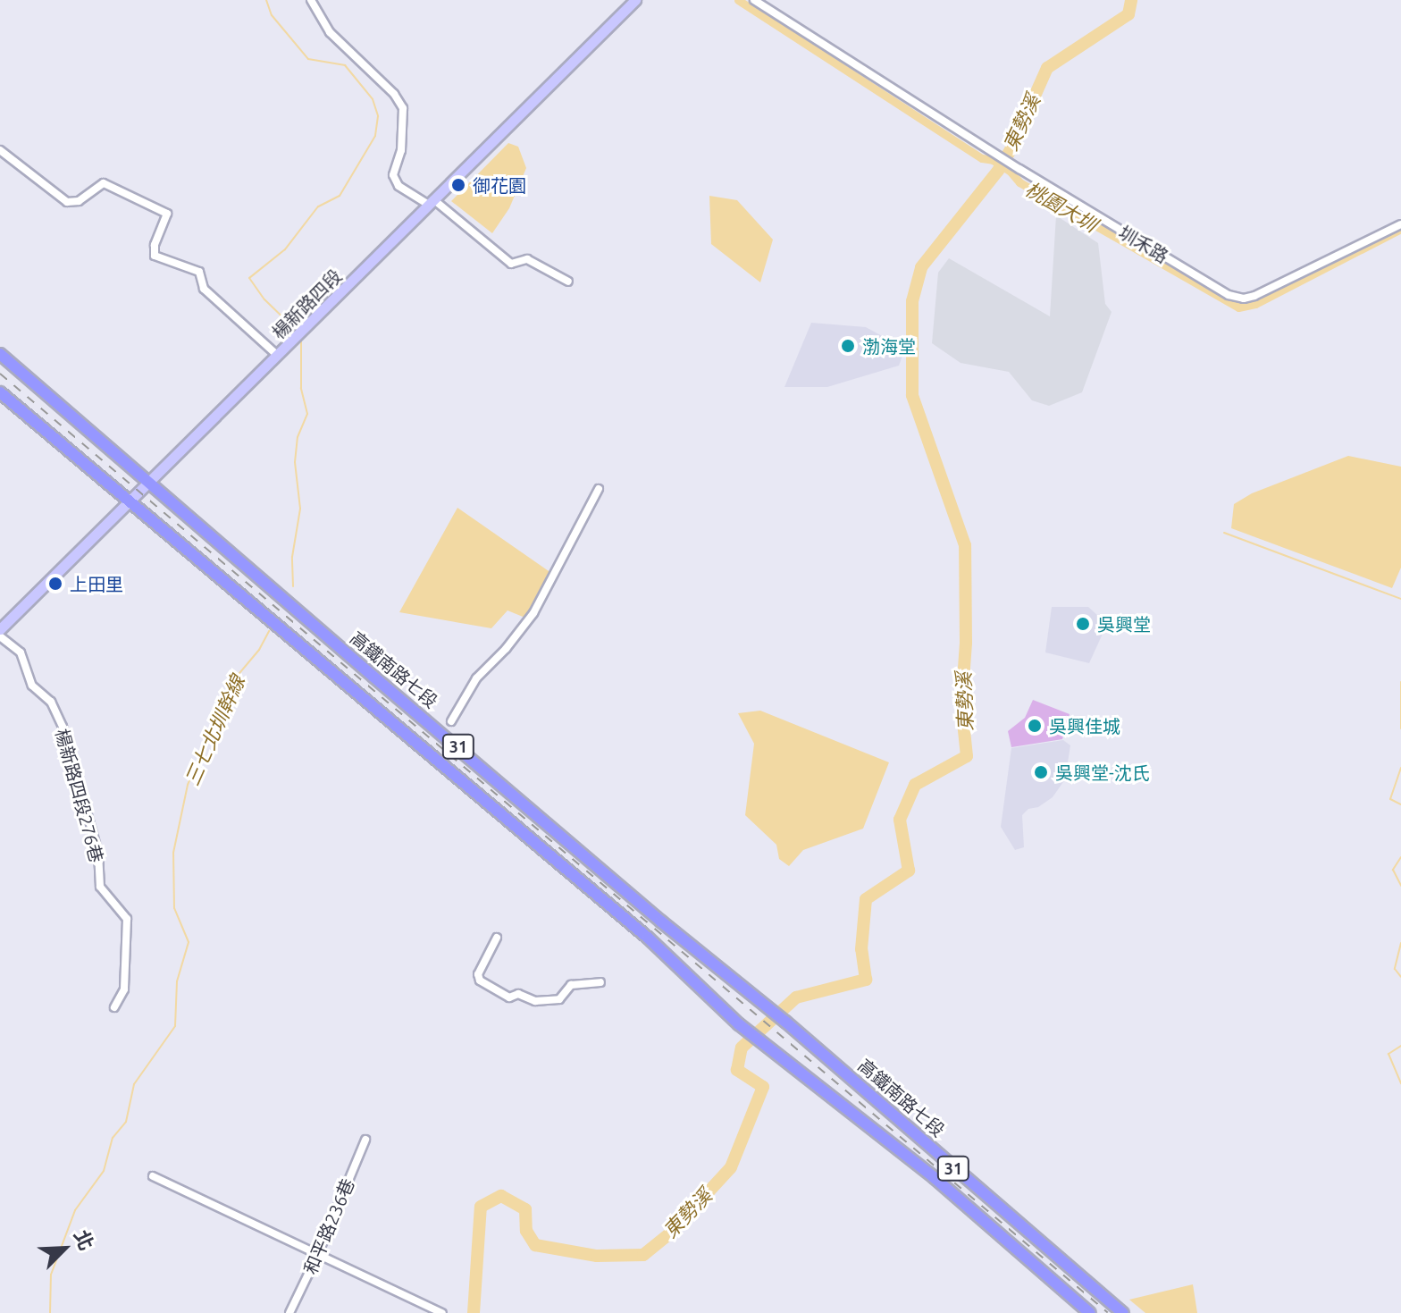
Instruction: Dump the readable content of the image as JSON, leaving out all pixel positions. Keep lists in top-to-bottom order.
{
  "streets": {
    "main road": ["楊新路四段", "高鐵南路七段", "31"],
    "street": ["圳禾路", "楊新路四段276巷", "和平路236巷"]
  },
  "crossings": [
    ["楊新路四段", "高鐵南路七段"],
    ["楊新路四段", "31"]
  ],
  "water": ["東勢溪", "桃園大圳", "三七北圳幹線"],
  "places": [
    "御花園",
    "渤海堂",
    "上田里",
    "吳興堂",
    "吳興佳城",
    "吳興堂-沈氏"
  ],
  "north": "top right"
}
